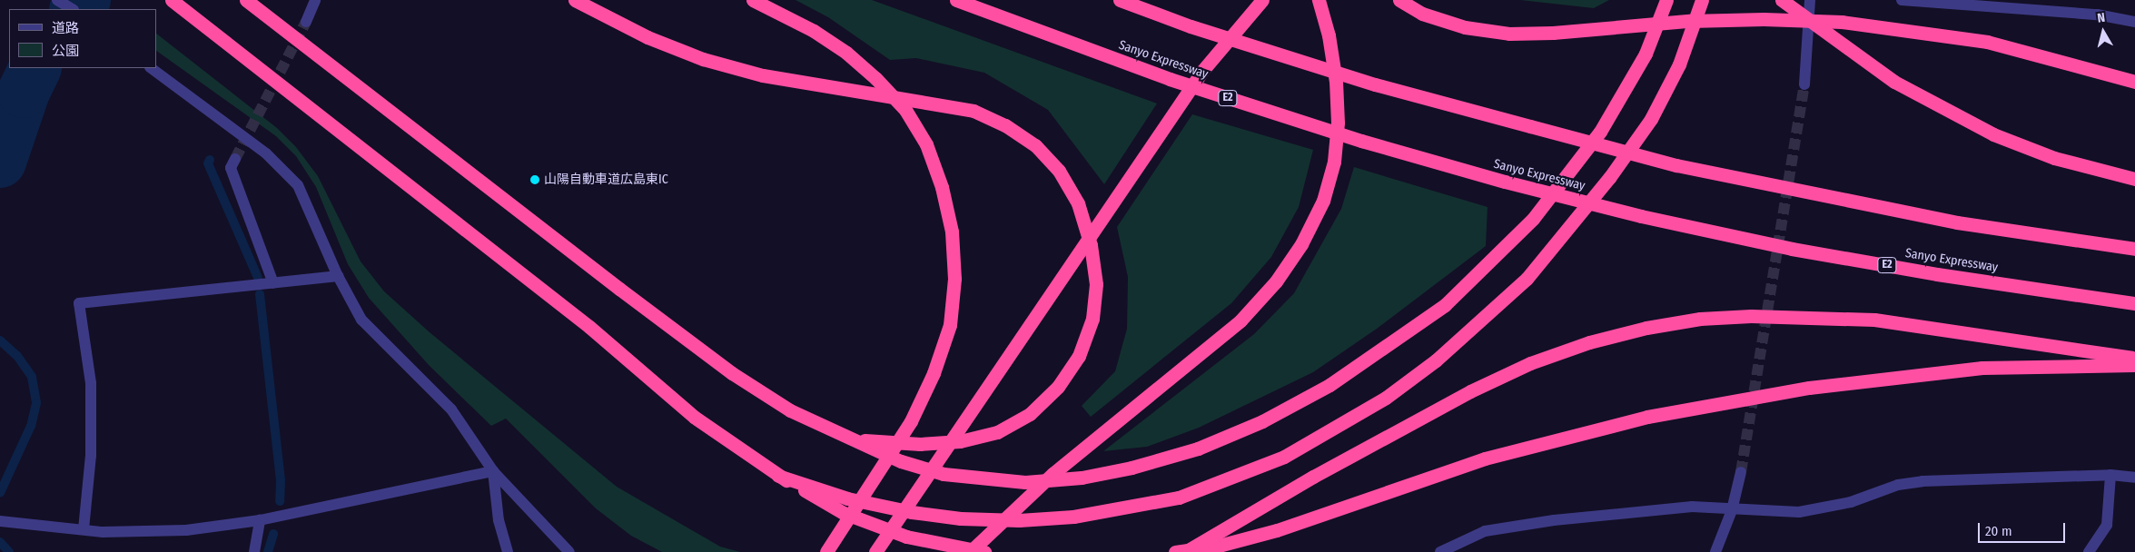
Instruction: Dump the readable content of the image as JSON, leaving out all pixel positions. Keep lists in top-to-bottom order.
{
  "streets": {
    "highway": ["Sanyo Expressway", "E2"]
  },
  "places": ["山陽自動車道広島東IC"],
  "legend": ["道路", "公園"],
  "scale_bar": "20 m",
  "north": "top"
}
